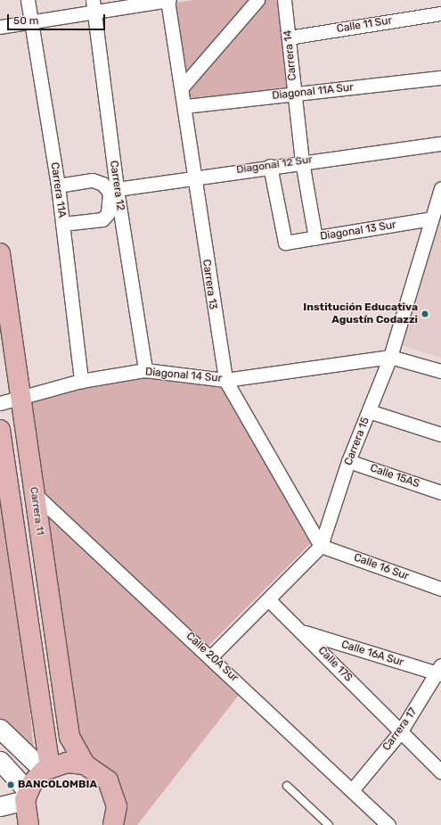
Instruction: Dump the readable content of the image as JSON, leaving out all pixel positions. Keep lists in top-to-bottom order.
{
  "streets": {
    "main road": ["Carrera 11"],
    "street": [
      "Calle 11 Sur",
      "Carrera 14",
      "Diagonal 11A Sur",
      "Diagonal 12 Sur",
      "Carrera 12",
      "Carrera 11A",
      "Diagonal 13 Sur",
      "Carrera 13",
      "Diagonal 14 Sur",
      "Carrera 15",
      "Calle 15AS",
      "Calle 16 Sur",
      "Calle 16A Sur",
      "Calle 20A Sur",
      "Calle 17S",
      "Carrera 17"
    ]
  },
  "crossings": [
    ["Calle 11 Sur", "Carrera 14"],
    ["Carrera 14", "Diagonal 11A Sur"],
    ["Carrera 14", "Diagonal 12 Sur"],
    ["Carrera 14", "Diagonal 13 Sur"],
    ["Diagonal 11A Sur", "Carrera 13"],
    ["Diagonal 12 Sur", "Carrera 12"],
    ["Diagonal 12 Sur", "Diagonal 13 Sur"],
    ["Diagonal 12 Sur", "Carrera 13"],
    ["Carrera 12", "Diagonal 14 Sur"],
    ["Carrera 11A", "Diagonal 14 Sur"],
    ["Diagonal 13 Sur", "Carrera 15"],
    ["Carrera 13", "Diagonal 14 Sur"],
    ["Carrera 13", "Carrera 15"],
    ["Carrera 13", "Calle 16 Sur"],
    ["Diagonal 14 Sur", "Carrera 15"],
    ["Diagonal 14 Sur", "Carrera 11"],
    ["Carrera 15", "Calle 15AS"],
    ["Carrera 15", "Calle 16 Sur"],
    ["Carrera 15", "Calle 20A Sur"],
    ["Carrera 15", "Calle 17S"],
    ["Carrera 11", "Calle 20A Sur"],
    ["Calle 16A Sur", "Calle 17S"],
    ["Calle 16A Sur", "Carrera 17"],
    ["Calle 20A Sur", "Carrera 17"],
    ["Calle 17S", "Carrera 17"]
  ],
  "places": ["Institución Educativa Agustín Codazzi", "BANCOLOMBIA"],
  "scale_bar": "50 m"
}
